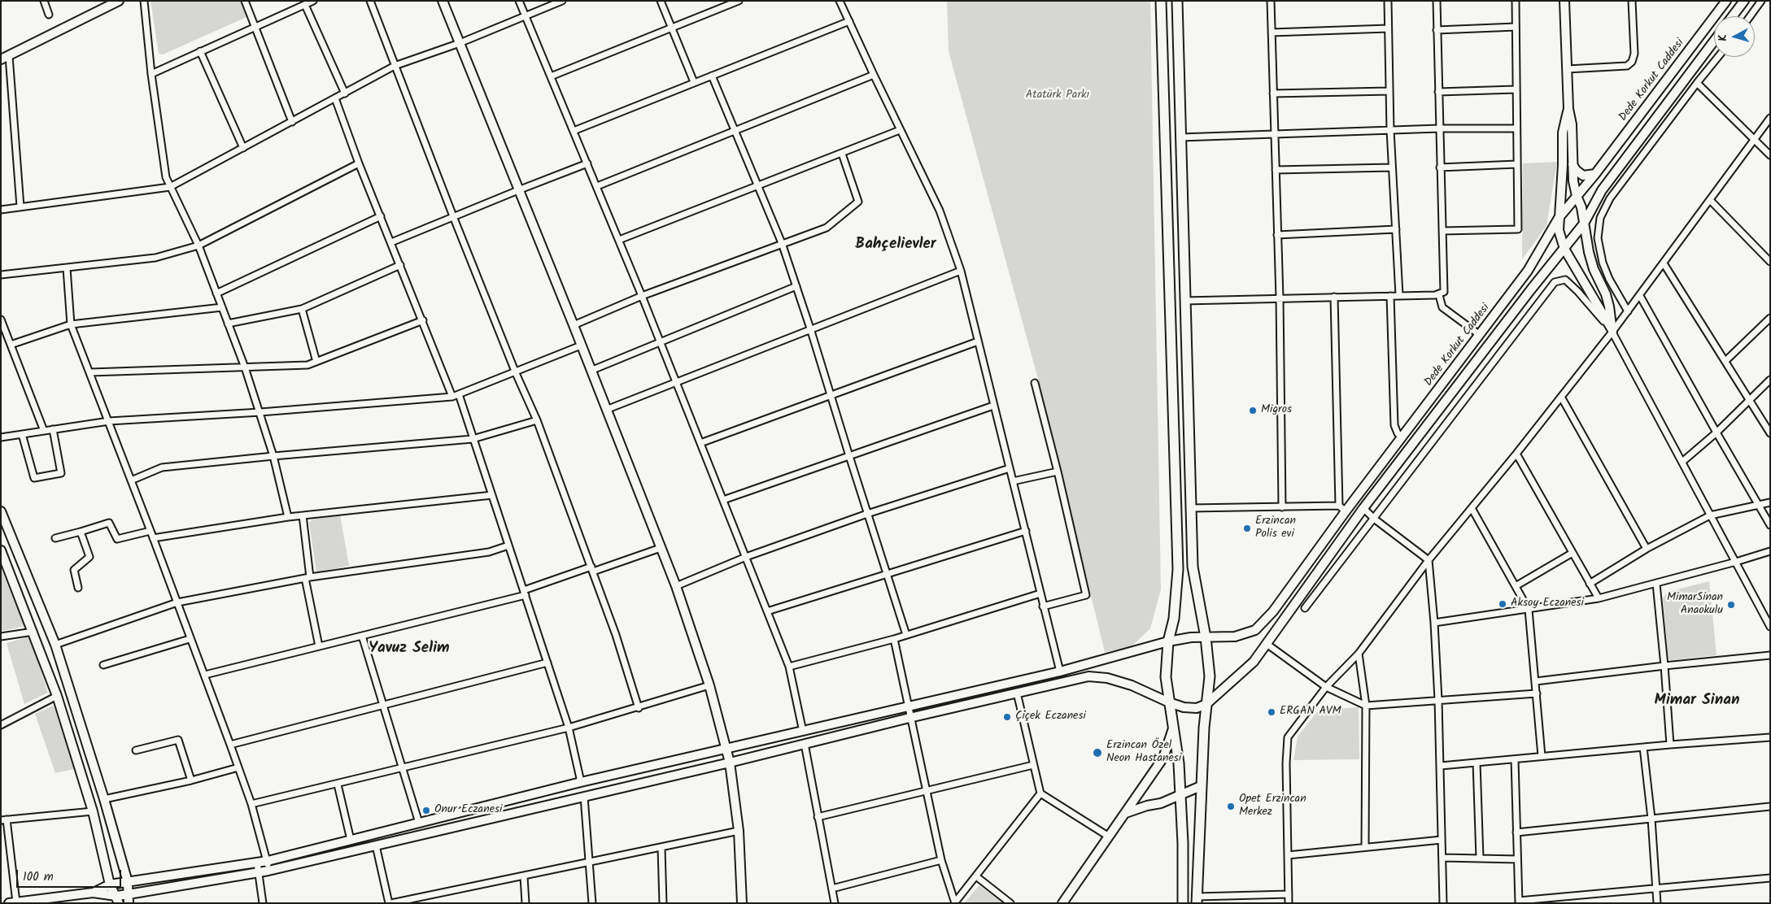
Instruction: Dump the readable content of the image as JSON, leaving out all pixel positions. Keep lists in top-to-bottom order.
{
  "streets": {
    "main road": ["Dede Korkut Caddesi"]
  },
  "districts": ["Bahçelievler", "Yavuz Selim", "Mimar Sinan"],
  "parks": ["Atatürk Parkı"],
  "places": [
    "Migros",
    "Erzincan Polis evi",
    "Aksoy Eczanesi",
    "MimarSinan Anaokulu",
    "ERGAN AVM",
    "Çiçek Eczanesi",
    "Erzincan Özel Neon Hastanesi",
    "Opet Erzincan Merkez",
    "Onur Eczanesi"
  ],
  "scale_bar": "100 m",
  "north": "left"
}
